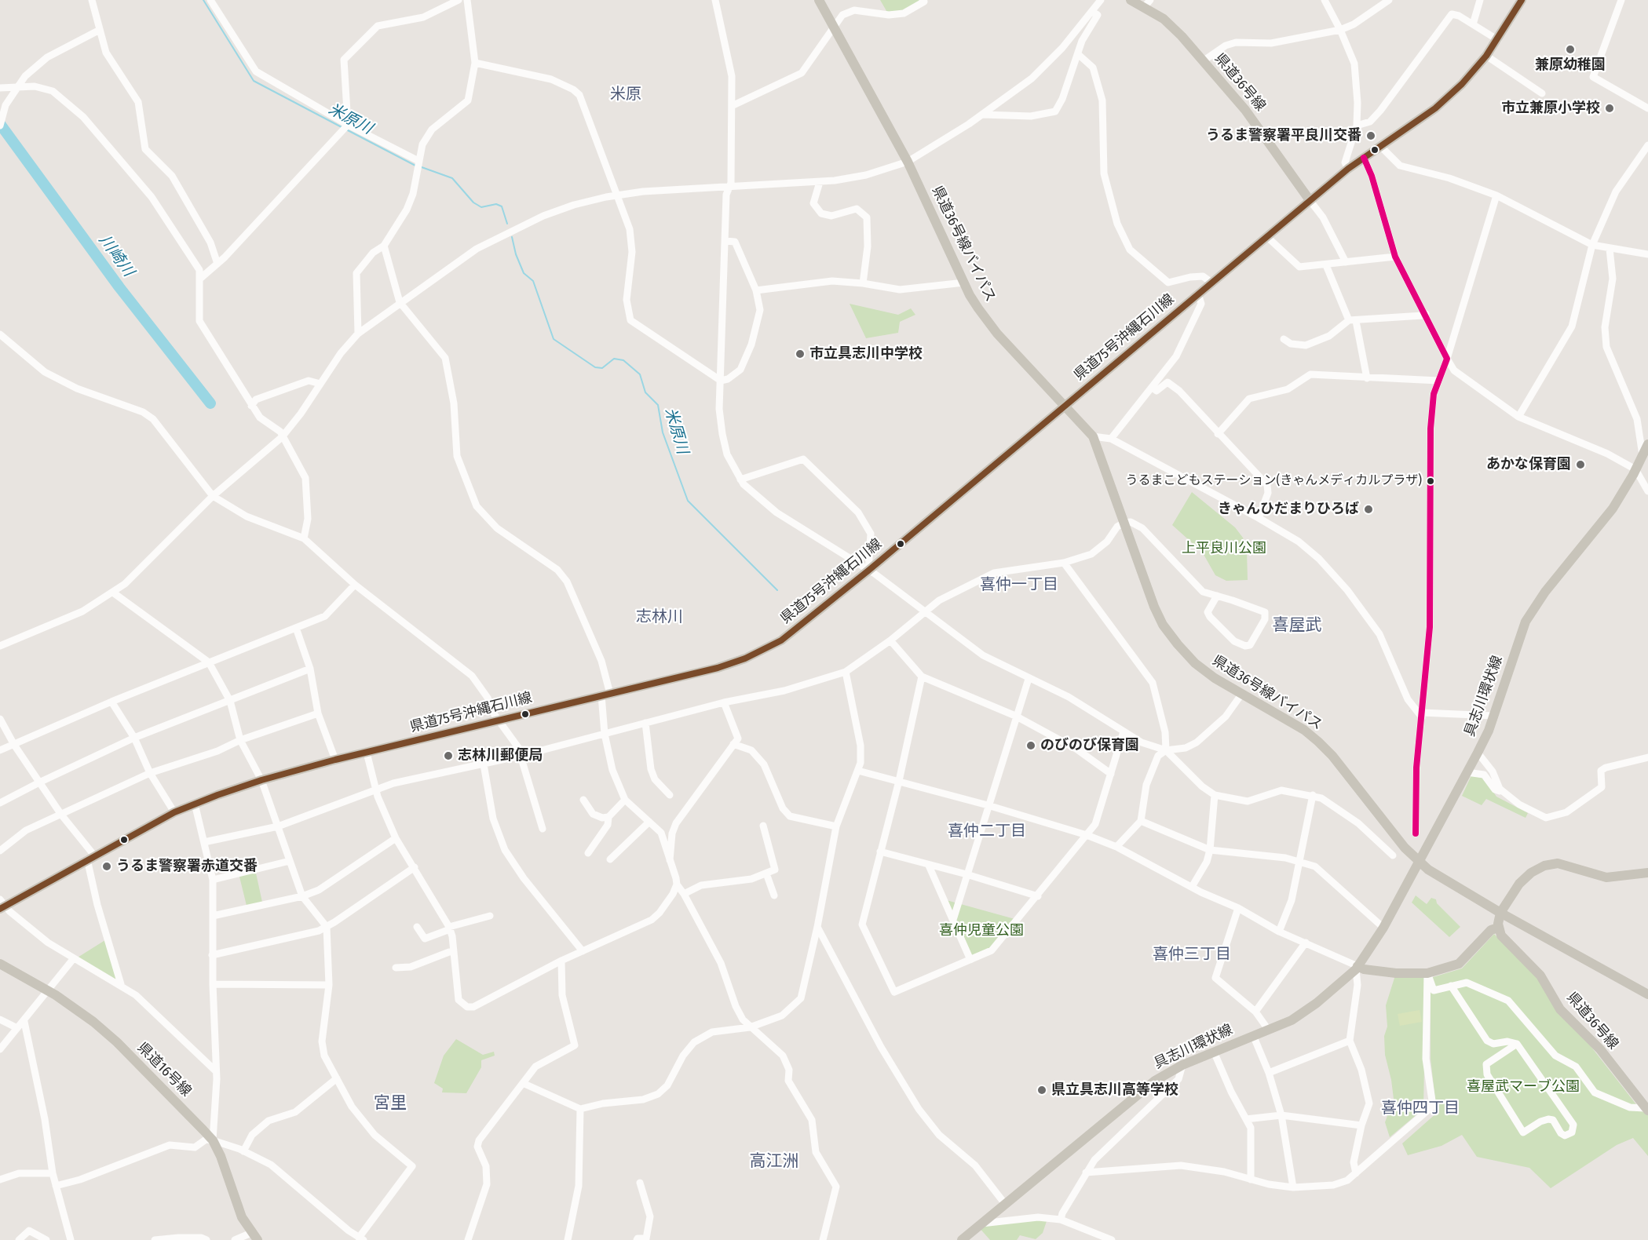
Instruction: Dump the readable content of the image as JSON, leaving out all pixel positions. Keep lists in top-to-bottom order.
{
  "streets": {
    "main road": [
      "県道36号線",
      "県道36号線バイパス",
      "県道75号沖縄石川線",
      "具志川環状線",
      "県道16号線"
    ]
  },
  "crossings": [
    ["県道36号線", "県道75号沖縄石川線"],
    ["県道36号線バイパス", "県道75号沖縄石川線"],
    ["県道36号線バイパス", "具志川環状線"]
  ],
  "districts": [
    "米原",
    "喜仲一丁目",
    "志林川",
    "喜屋武",
    "喜仲二丁目",
    "喜仲三丁目",
    "宮里",
    "喜仲四丁目",
    "高江洲"
  ],
  "water": ["米原川", "川崎川"],
  "parks": ["上平良川公園", "喜仲児童公園", "喜屋武マーブ公園"],
  "places": [
    "兼原幼稚園",
    "市立兼原小学校",
    "うるま警察署平良川交番",
    "市立具志川中学校",
    "あかな保育園",
    "うるまこどもステーション(きゃんメディカルプラザ)",
    "きゃんひだまりひろば",
    "のびのび保育園",
    "志林川郵便局",
    "うるま警察署赤道交番",
    "県立具志川高等学校"
  ]
}
